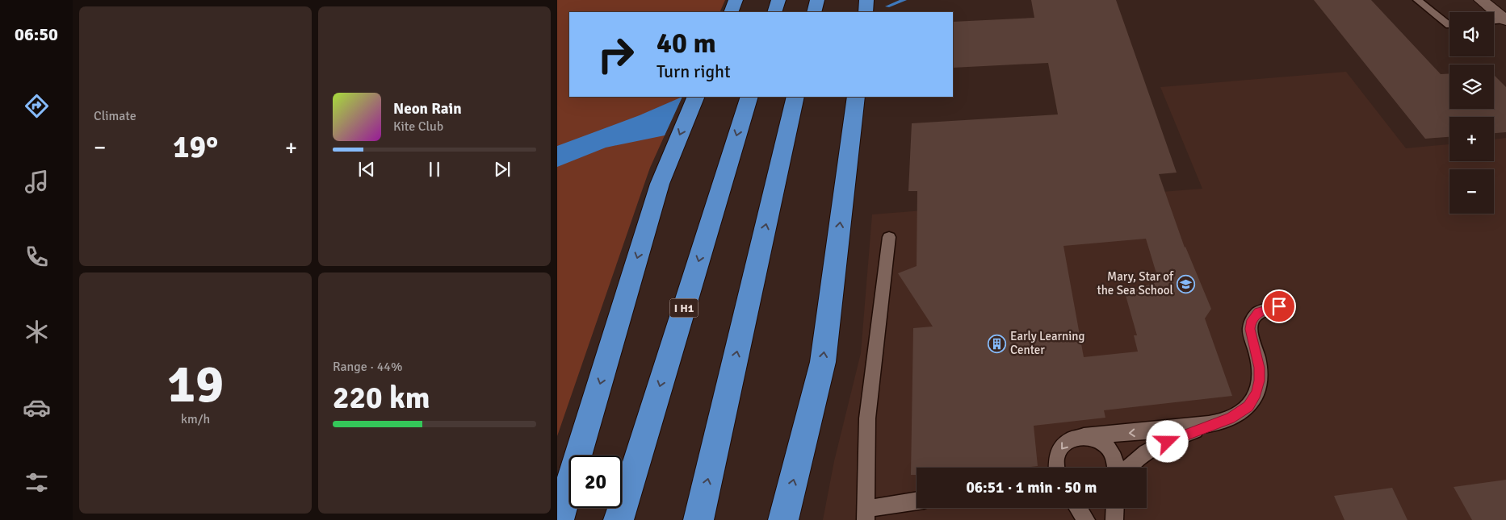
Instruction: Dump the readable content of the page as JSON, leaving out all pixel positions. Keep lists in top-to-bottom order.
{
  "streets": {
    "highway": ["I H1"]
  },
  "places": {
    "school or university": ["Mary, Star of the Sea School"],
    "building": ["Early Learning Center"]
  },
  "page": {
    "tabs": "06:50",
    "tile": [
      "Climate",
      ["19", "km/h"],
      ["Range · 44%", "220 km"]
    ],
    "map_buttons": ["+", "−"],
    "turn": ["40 m", "Turn right"],
    "song": ["Neon Rain", "Kite Club"],
    "heat": ["−", "19°", "+"],
    "limit": "20",
    "trip": "06:51 · 1 min · 50 m"
  }
}
